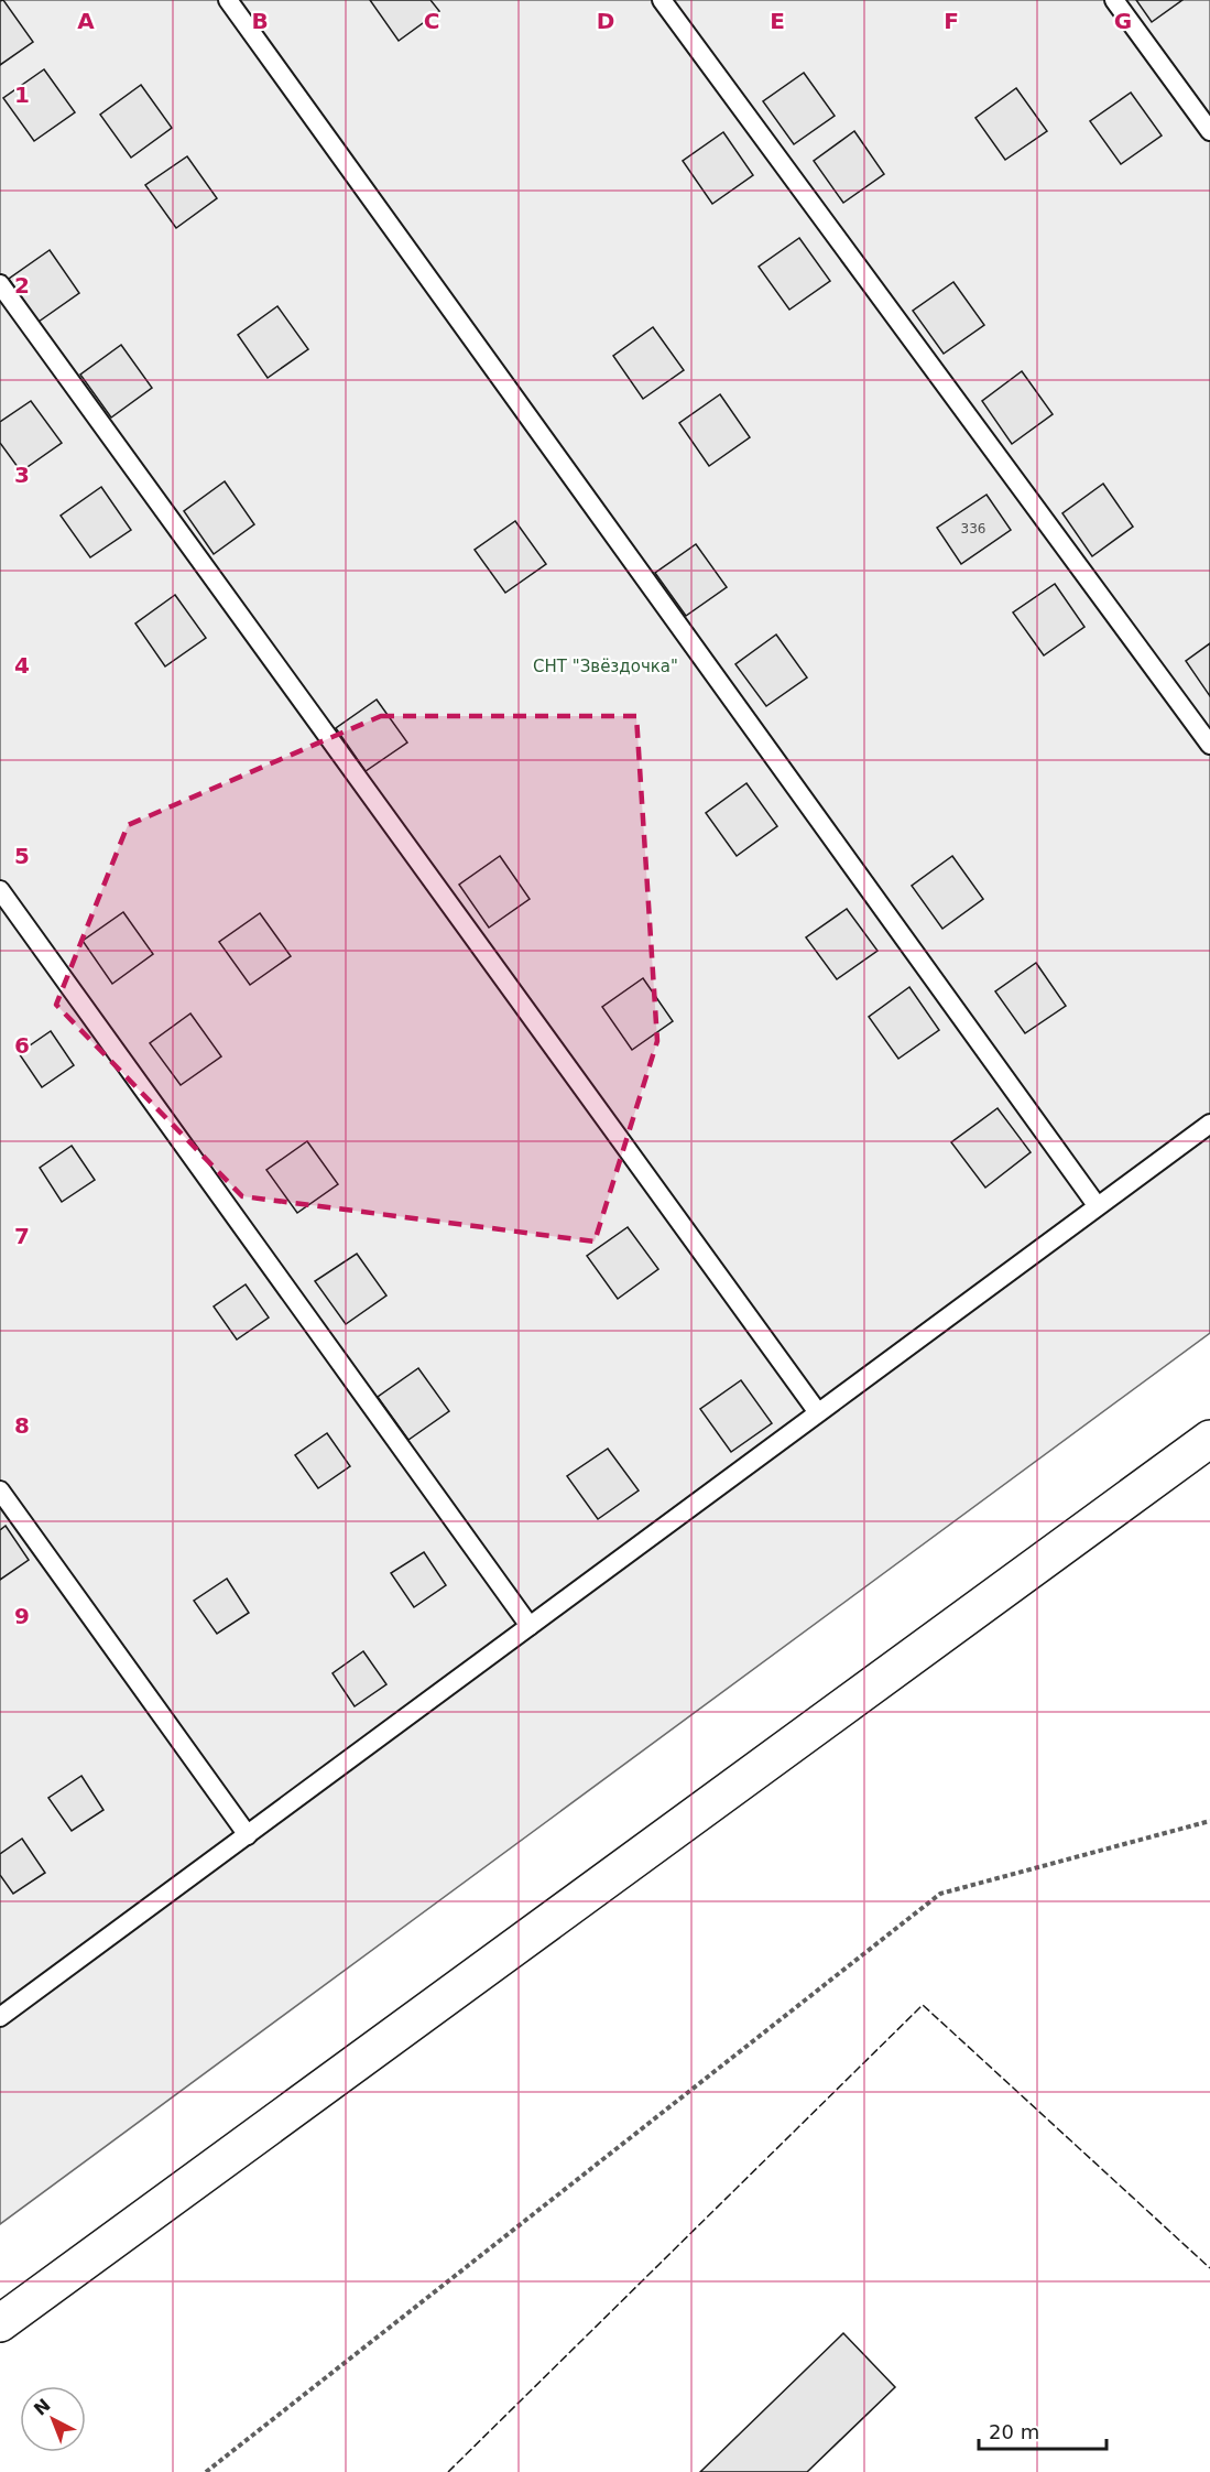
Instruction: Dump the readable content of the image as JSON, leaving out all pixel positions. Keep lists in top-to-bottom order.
{
  "parks": ["СНТ \"Звёздочка\""],
  "house_numbers": ["336"],
  "scale_bar": "20 m",
  "north": "top left",
  "grid": {
    "columns": [
      "A",
      "B",
      "C",
      "D",
      "E",
      "F",
      "G"
    ],
    "rows": [
      "1",
      "2",
      "3",
      "4",
      "5",
      "6",
      "7",
      "8",
      "9"
    ]
  }
}
